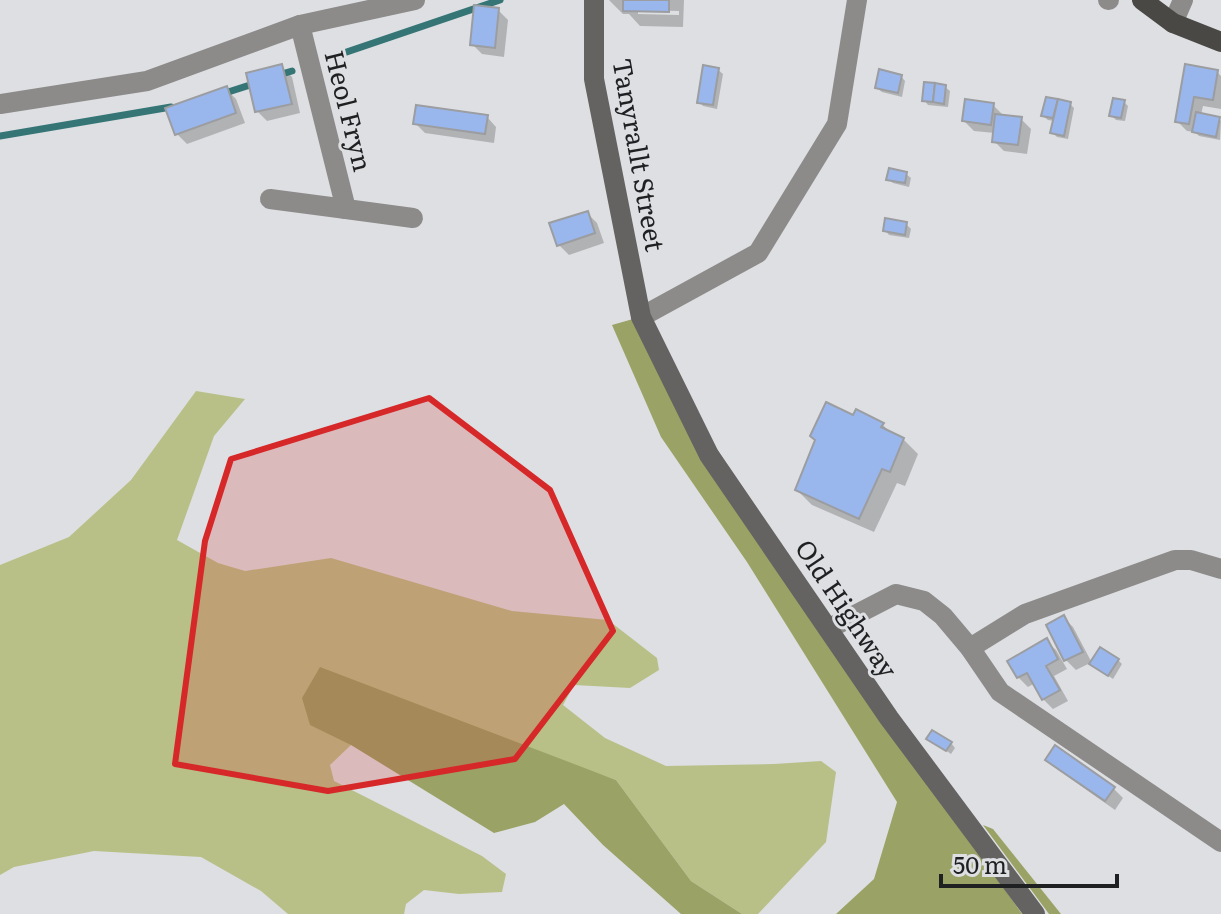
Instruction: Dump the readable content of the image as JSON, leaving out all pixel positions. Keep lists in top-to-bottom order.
{
  "streets": {
    "street": ["Heol Fryn", "Tanyrallt Street", "Old Highway"]
  },
  "crossings": [
    ["Tanyrallt Street", "Old Highway"]
  ],
  "scale_bar": "50 m"
}
